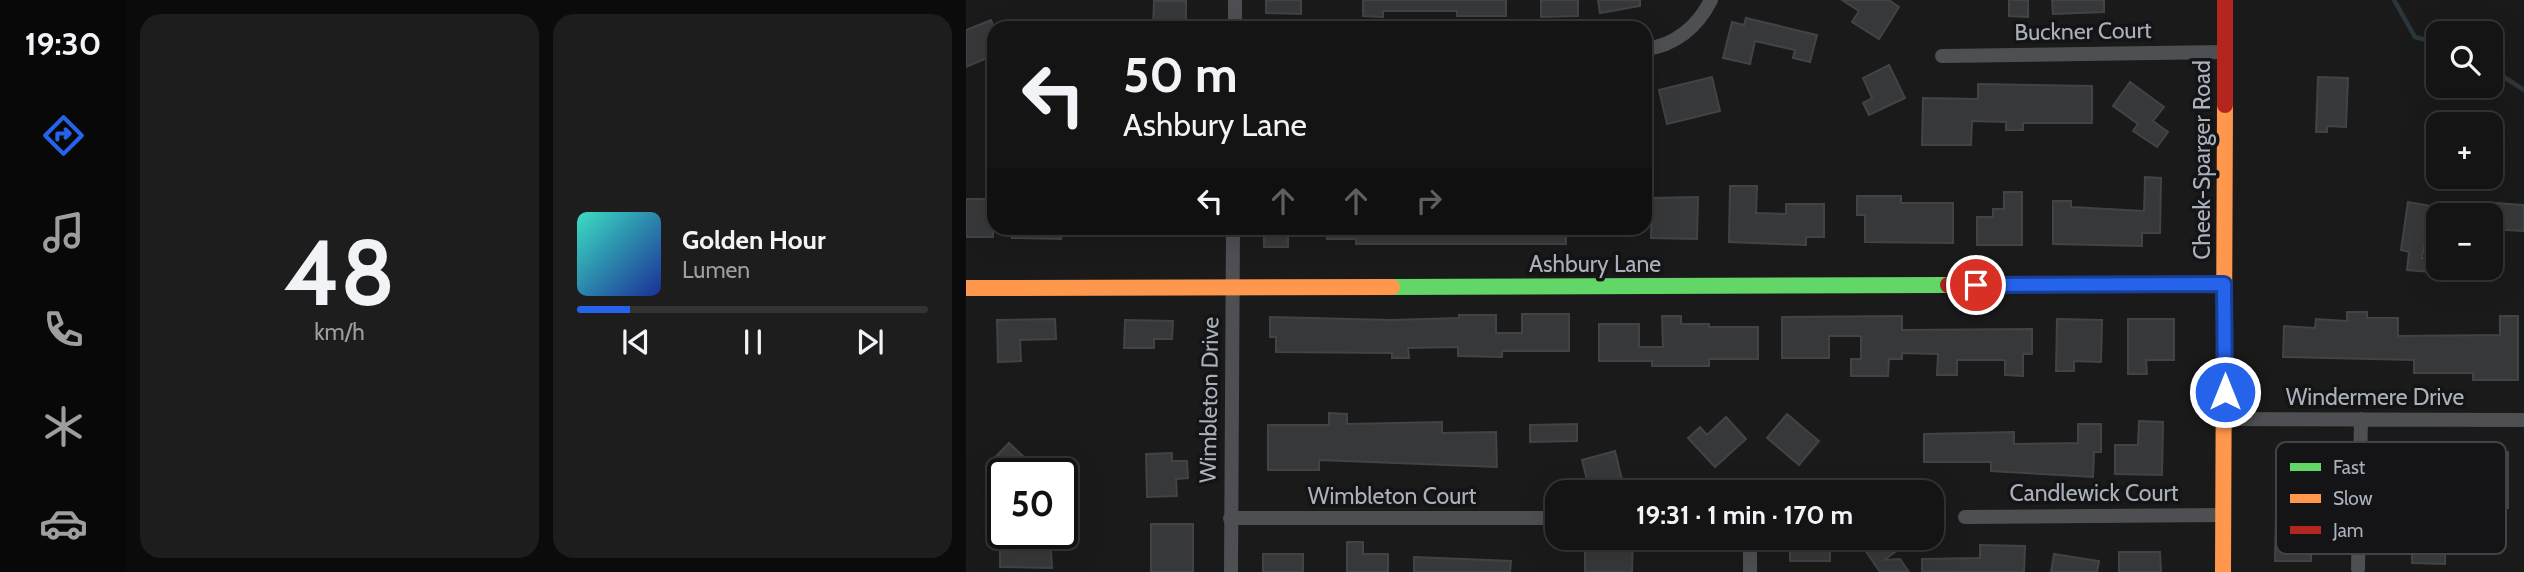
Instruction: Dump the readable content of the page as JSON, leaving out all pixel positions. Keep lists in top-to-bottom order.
{
  "streets": {
    "street": [
      "Buckner Court",
      "Cheek-Sparger Road",
      "Ashbury Lane",
      "Windermere Drive",
      "Wimbleton Drive",
      "Candlewick Court",
      "Wimbleton Court"
    ]
  },
  "crossings": [
    ["Buckner Court", "Cheek-Sparger Road"],
    ["Cheek-Sparger Road", "Ashbury Lane"],
    ["Cheek-Sparger Road", "Windermere Drive"],
    ["Cheek-Sparger Road", "Candlewick Court"],
    ["Ashbury Lane", "Wimbleton Drive"],
    ["Wimbleton Drive", "Wimbleton Court"]
  ],
  "legend": ["Fast", "Slow", "Jam"],
  "page": {
    "tabs": "19:30",
    "tile": ["48", "km/h"],
    "map_buttons": ["+", "−"],
    "turn": ["50 m", "Ashbury Lane"],
    "song": ["Golden Hour", "Lumen"],
    "limit": "50",
    "trip": "19:31 · 1 min · 170 m"
  }
}
